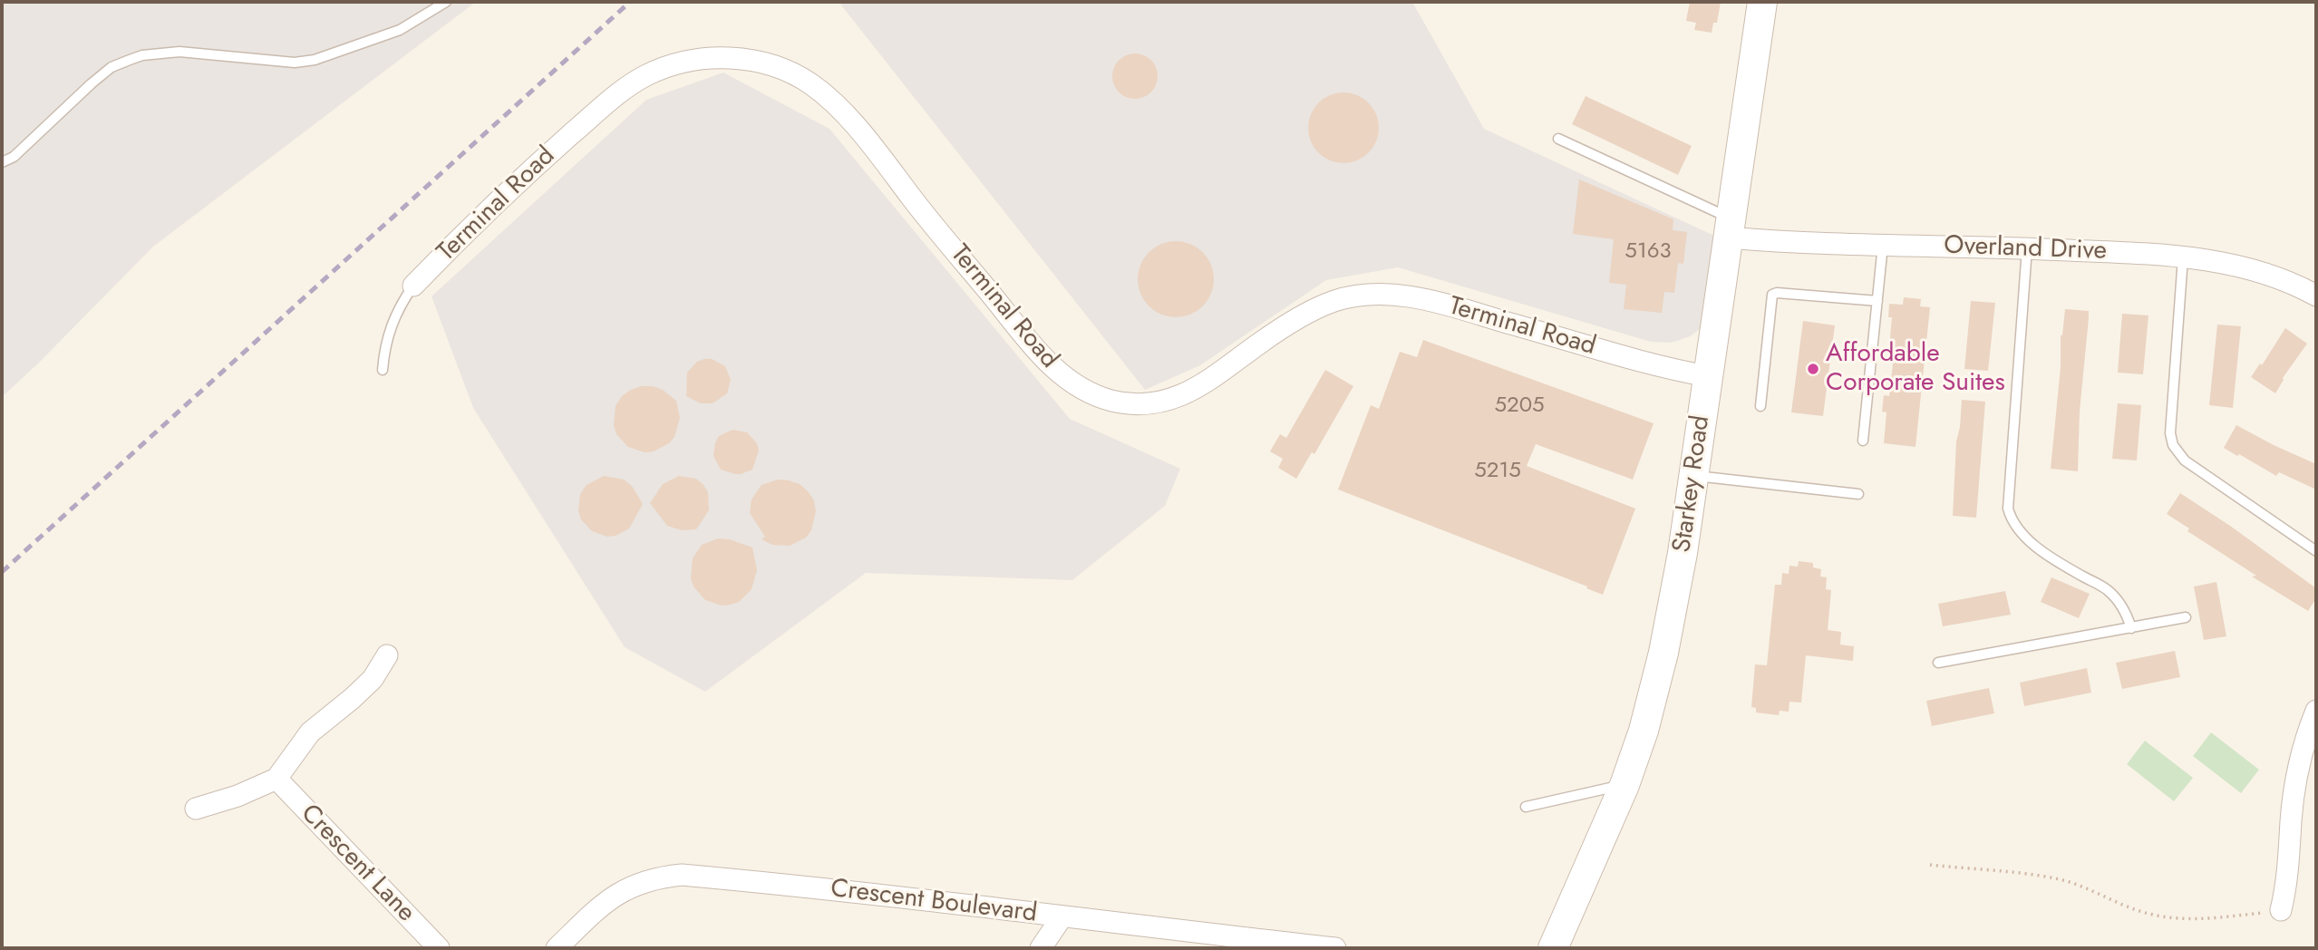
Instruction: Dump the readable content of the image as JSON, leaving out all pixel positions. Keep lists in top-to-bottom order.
{
  "streets": {
    "main road": ["Starkey Road"],
    "street": [
      "Terminal Road",
      "Overland Drive",
      "Crescent Lane",
      "Crescent Boulevard"
    ]
  },
  "crossings": [
    ["Terminal Road", "Starkey Road"],
    ["Overland Drive", "Starkey Road"]
  ],
  "places": ["Affordable Corporate Suites"],
  "house_numbers": ["5163", "5205", "5215"]
}
